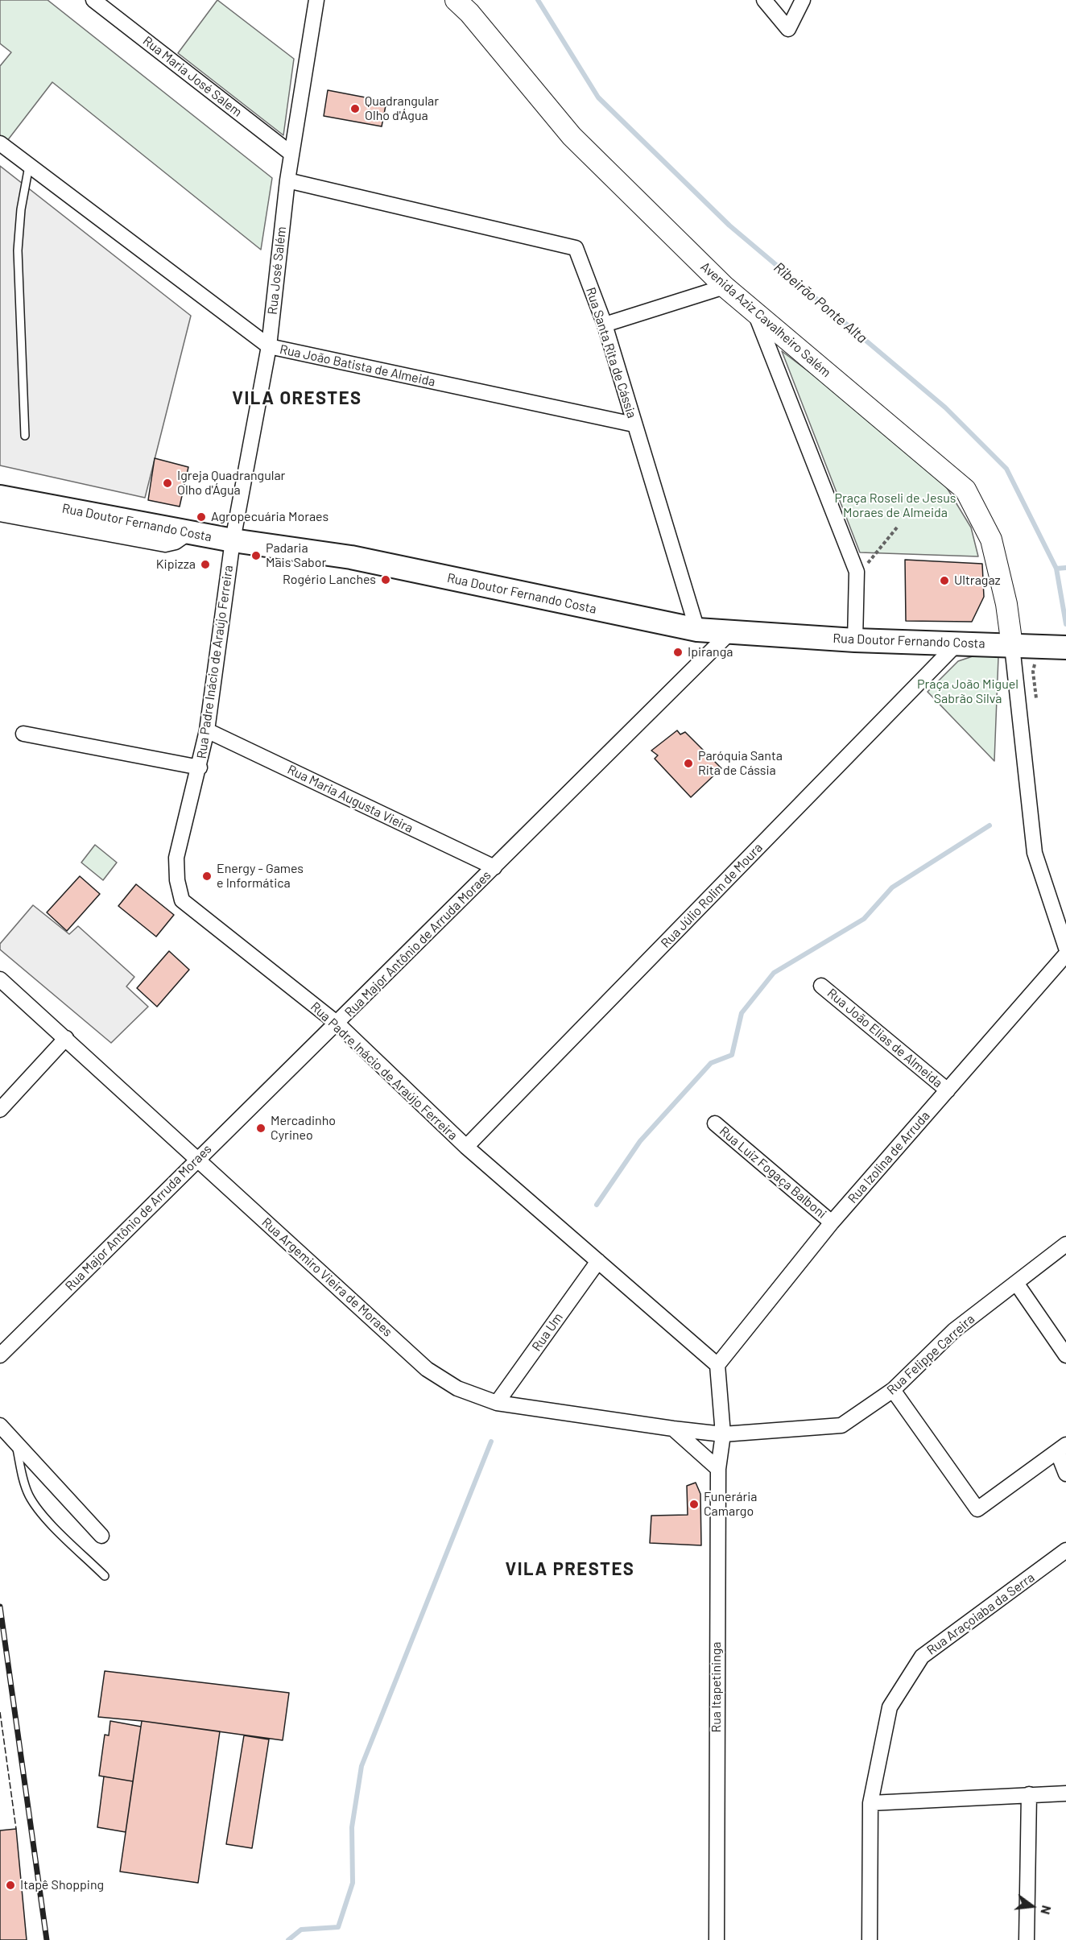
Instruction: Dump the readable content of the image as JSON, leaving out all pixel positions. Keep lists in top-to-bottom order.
{
  "streets": {
    "main road": ["Avenida Aziz Cavalheiro Salém", "Rua Doutor Fernando Costa"],
    "street": [
      "Rua Maria José Salem",
      "Rua José Salém",
      "Rua Santa Rita de Cássia",
      "Rua João Batista de Almeida",
      "Rua Padre Inácio de Araújo Ferreira",
      "Rua Maria Augusta Vieira",
      "Rua Júlio Rolim de Moura",
      "Rua Major Antônio de Arruda Moraes",
      "Rua João Elias de Almeida",
      "Rua Izolina de Arruda",
      "Rua Luiz Fogaça Balboni",
      "Rua Argemiro Vieira de Moraes",
      "Rua Um",
      "Rua Felippe Carreira",
      "Rua Araçoiaba da Serra",
      "Rua Itapetininga"
    ]
  },
  "crossings": [
    ["Rua Maria José Salem", "Rua José Salém"],
    ["Rua José Salém", "Rua Santa Rita de Cássia"],
    ["Rua José Salém", "Rua João Batista de Almeida"],
    ["Rua José Salém", "Rua Doutor Fernando Costa"],
    ["Rua José Salém", "Rua Padre Inácio de Araújo Ferreira"],
    ["Avenida Aziz Cavalheiro Salém", "Rua Doutor Fernando Costa"],
    ["Rua Santa Rita de Cássia", "Rua João Batista de Almeida"],
    ["Rua Santa Rita de Cássia", "Rua Doutor Fernando Costa"],
    ["Rua Doutor Fernando Costa", "Rua Padre Inácio de Araújo Ferreira"],
    ["Rua Doutor Fernando Costa", "Rua Júlio Rolim de Moura"],
    ["Rua Doutor Fernando Costa", "Rua Major Antônio de Arruda Moraes"],
    ["Rua Padre Inácio de Araújo Ferreira", "Rua Maria Augusta Vieira"],
    ["Rua Padre Inácio de Araújo Ferreira", "Rua Júlio Rolim de Moura"],
    ["Rua Padre Inácio de Araújo Ferreira", "Rua Major Antônio de Arruda Moraes"],
    ["Rua Padre Inácio de Araújo Ferreira", "Rua Izolina de Arruda"],
    ["Rua Padre Inácio de Araújo Ferreira", "Rua Um"],
    ["Rua Maria Augusta Vieira", "Rua Major Antônio de Arruda Moraes"],
    ["Rua Major Antônio de Arruda Moraes", "Rua Argemiro Vieira de Moraes"],
    ["Rua João Elias de Almeida", "Rua Izolina de Arruda"],
    ["Rua Izolina de Arruda", "Rua Luiz Fogaça Balboni"],
    ["Rua Argemiro Vieira de Moraes", "Rua Um"],
    ["Rua Argemiro Vieira de Moraes", "Rua Felippe Carreira"],
    ["Rua Argemiro Vieira de Moraes", "Rua Itapetininga"],
    ["Rua Felippe Carreira", "Rua Itapetininga"]
  ],
  "districts": ["VILA ORESTES", "VILA PRESTES"],
  "water": ["Ribeirão Ponte Alta"],
  "parks": ["Praça Roseli de Jesus Moraes de Almeida", "Praça João Miguel Sabrão Silva"],
  "places": [
    "Quadrangular Olho d'Água",
    "Igreja Quadrangular Olho d'Água",
    "Agropecuária Moraes",
    "Padaria Mais Sabor",
    "Kipizza",
    "Rogério Lanches",
    "Ultragaz",
    "Ipiranga",
    "Paróquia Santa Rita de Cássia",
    "Energy - Games e Informática",
    "Mercadinho Cyrineo",
    "Funerária Camargo",
    "Itapê Shopping"
  ],
  "north": "right"
}
